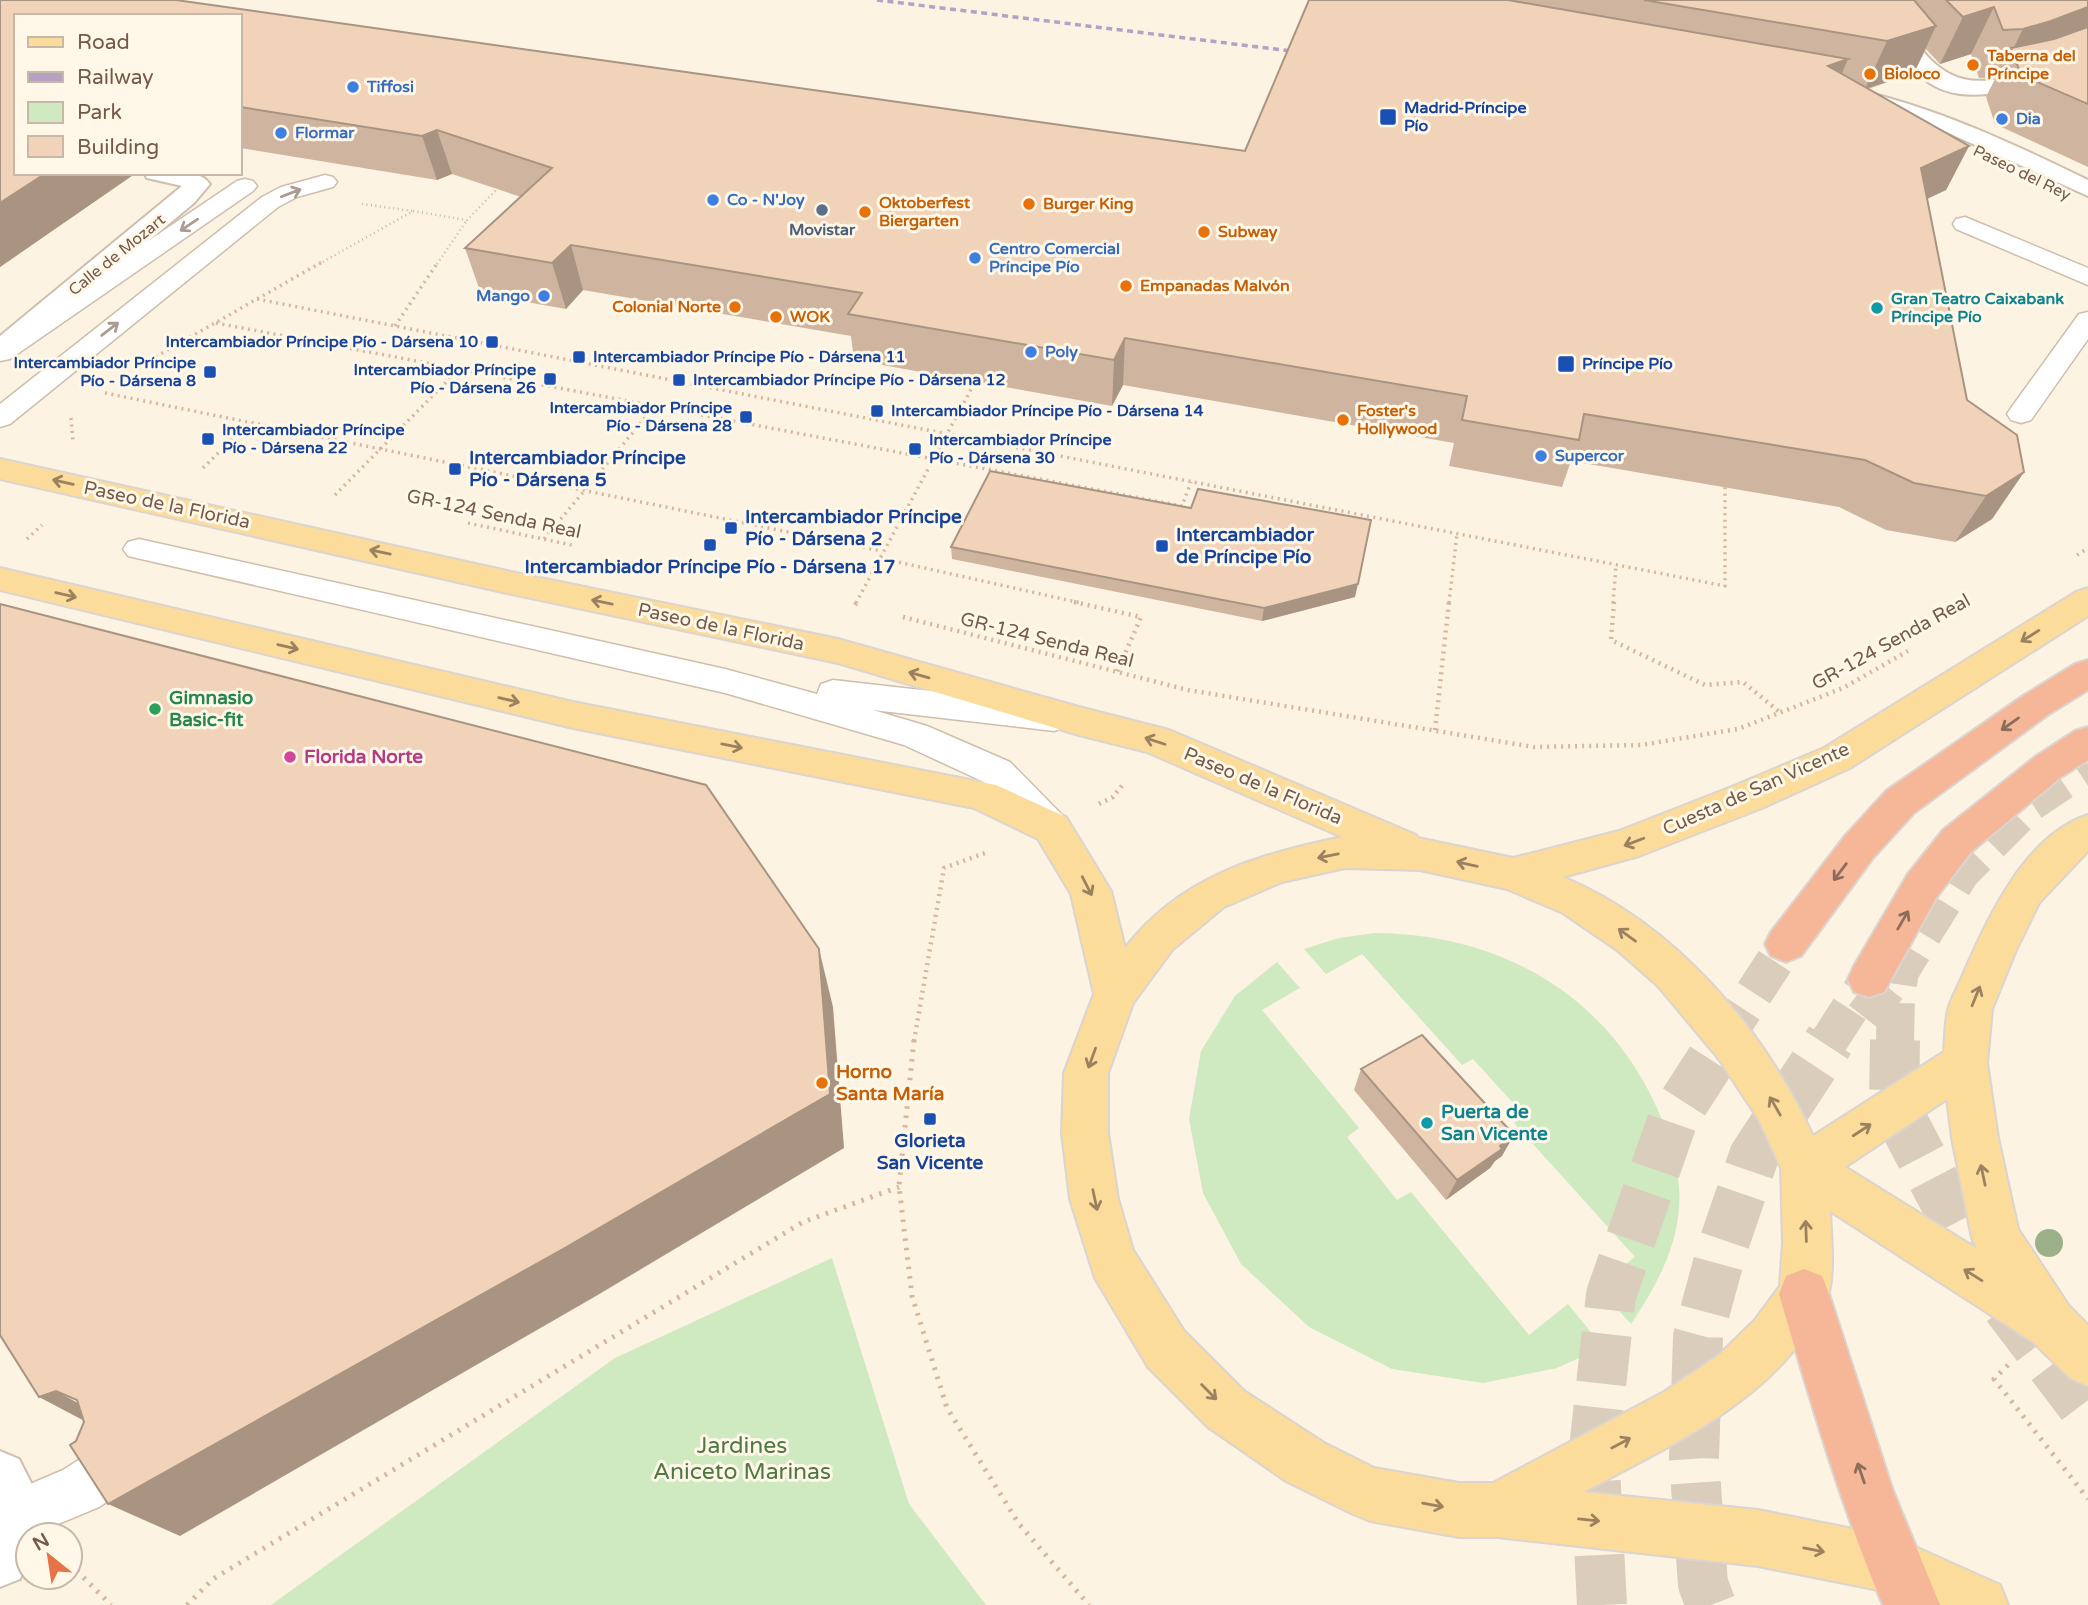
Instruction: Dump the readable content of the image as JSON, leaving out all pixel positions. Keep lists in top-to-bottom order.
{
  "streets": {
    "main road": ["Paseo de la Florida", "Cuesta de San Vicente"],
    "street": ["Paseo del Rey", "Calle de Mozart"],
    "path": ["GR-124 Senda Real"]
  },
  "one_way": ["Cuesta de San Vicente"],
  "parks": ["Jardines Aniceto Marinas"],
  "places": {
    "other": [
      "Taberna del Príncipe",
      "Bioloco",
      "Tiffosi",
      "Dia",
      "Flormar",
      "Co - N'Joy",
      "Burger King",
      "Movistar",
      "Oktoberfest Biergarten",
      "Subway",
      "Centro Comercial Príncipe Pío",
      "Empanadas Malvón",
      "Mango",
      "Colonial Norte",
      "Gran Teatro Caixabank Príncipe Pío",
      "WOK",
      "Poly",
      "Foster's Hollywood",
      "Supercor",
      "Gimnasio Basic-fit",
      "Florida Norte",
      "Horno Santa María",
      "Puerta de San Vicente"
    ],
    "transit": [
      "Madrid-Príncipe Pío",
      "Intercambiador Príncipe Pío - Dársena 10",
      "Intercambiador Príncipe Pío - Dársena 11",
      "Príncipe Pío",
      "Intercambiador Príncipe Pío - Dársena 8",
      "Intercambiador Príncipe Pío - Dársena 26",
      "Intercambiador Príncipe Pío - Dársena 12",
      "Intercambiador Príncipe Pío - Dársena 14",
      "Intercambiador Príncipe Pío - Dársena 28",
      "Intercambiador Príncipe Pío - Dársena 22",
      "Intercambiador Príncipe Pío - Dársena 30",
      "Intercambiador Príncipe Pío - Dársena 5",
      "Intercambiador Príncipe Pío - Dársena 2",
      "Intercambiador Príncipe Pío - Dársena 17",
      "Intercambiador de Príncipe Pío",
      "Glorieta San Vicente"
    ]
  },
  "legend": [
    "Road",
    "Railway",
    "Park",
    "Building"
  ],
  "north": "top left"
}
